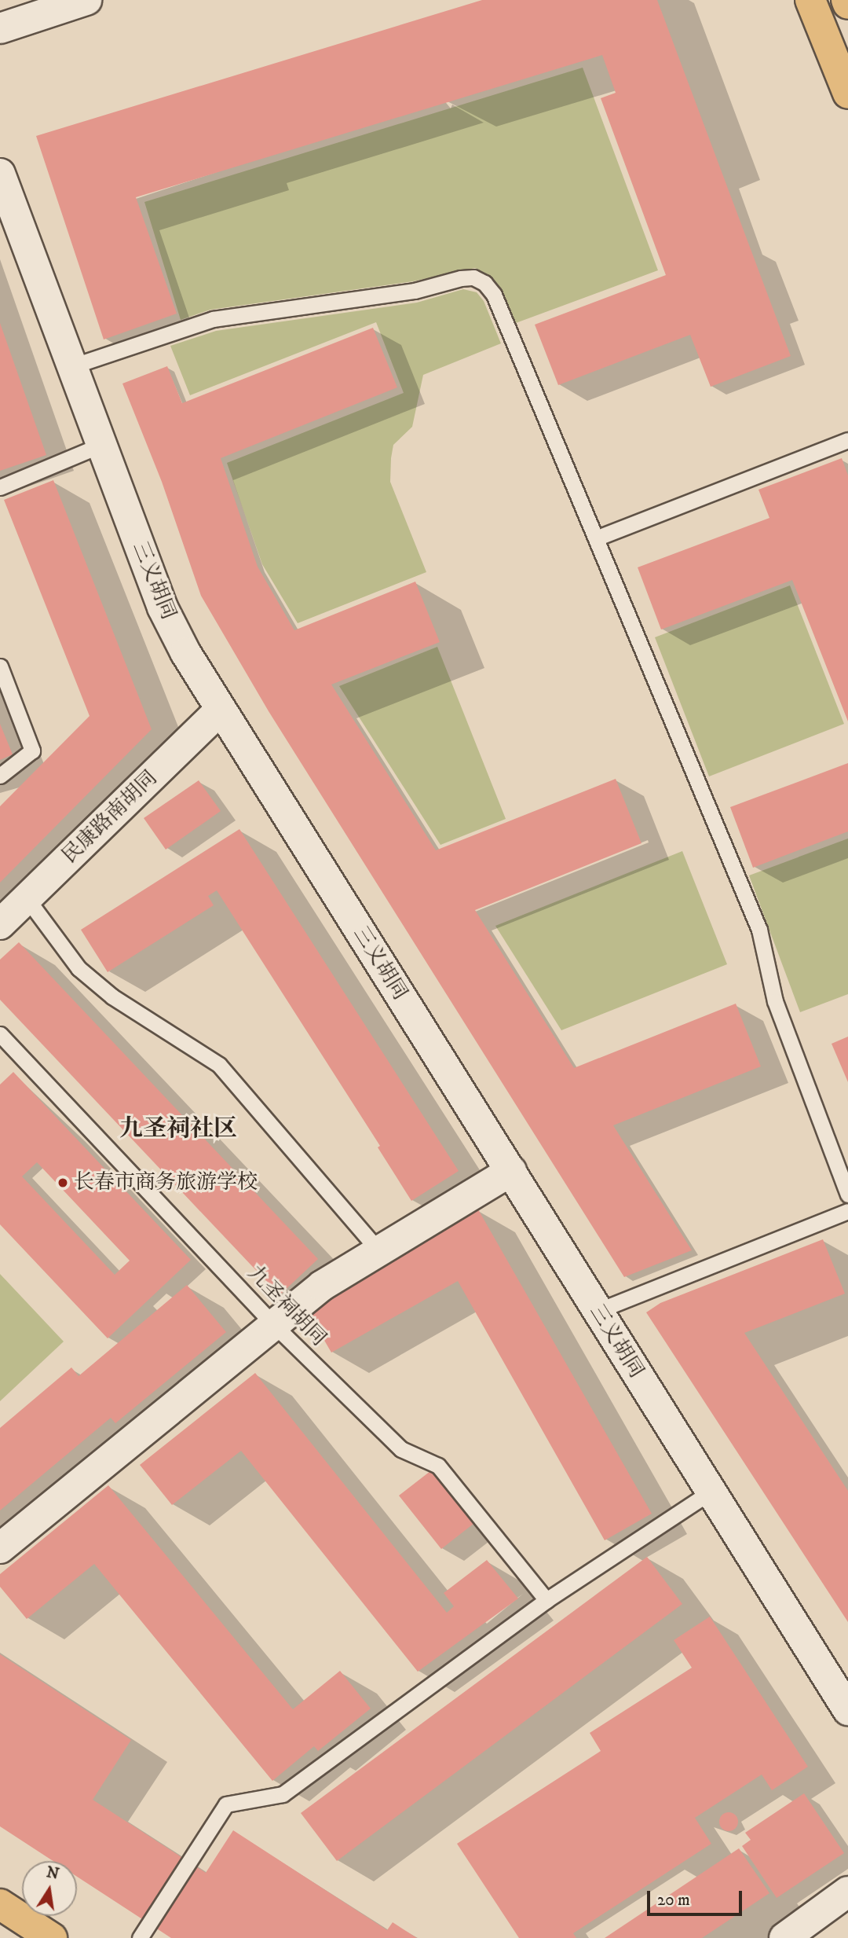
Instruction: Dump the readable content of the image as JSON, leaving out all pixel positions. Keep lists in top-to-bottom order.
{
  "streets": {
    "street": ["三义胡同", "民康路南胡同"],
    "lane": ["九圣祠胡同"]
  },
  "crossings": [
    ["三义胡同", "民康路南胡同"]
  ],
  "districts": ["九圣祠社区"],
  "places": ["长春市商务旅游学校"],
  "scale_bar": "20 m",
  "north": "top"
}
